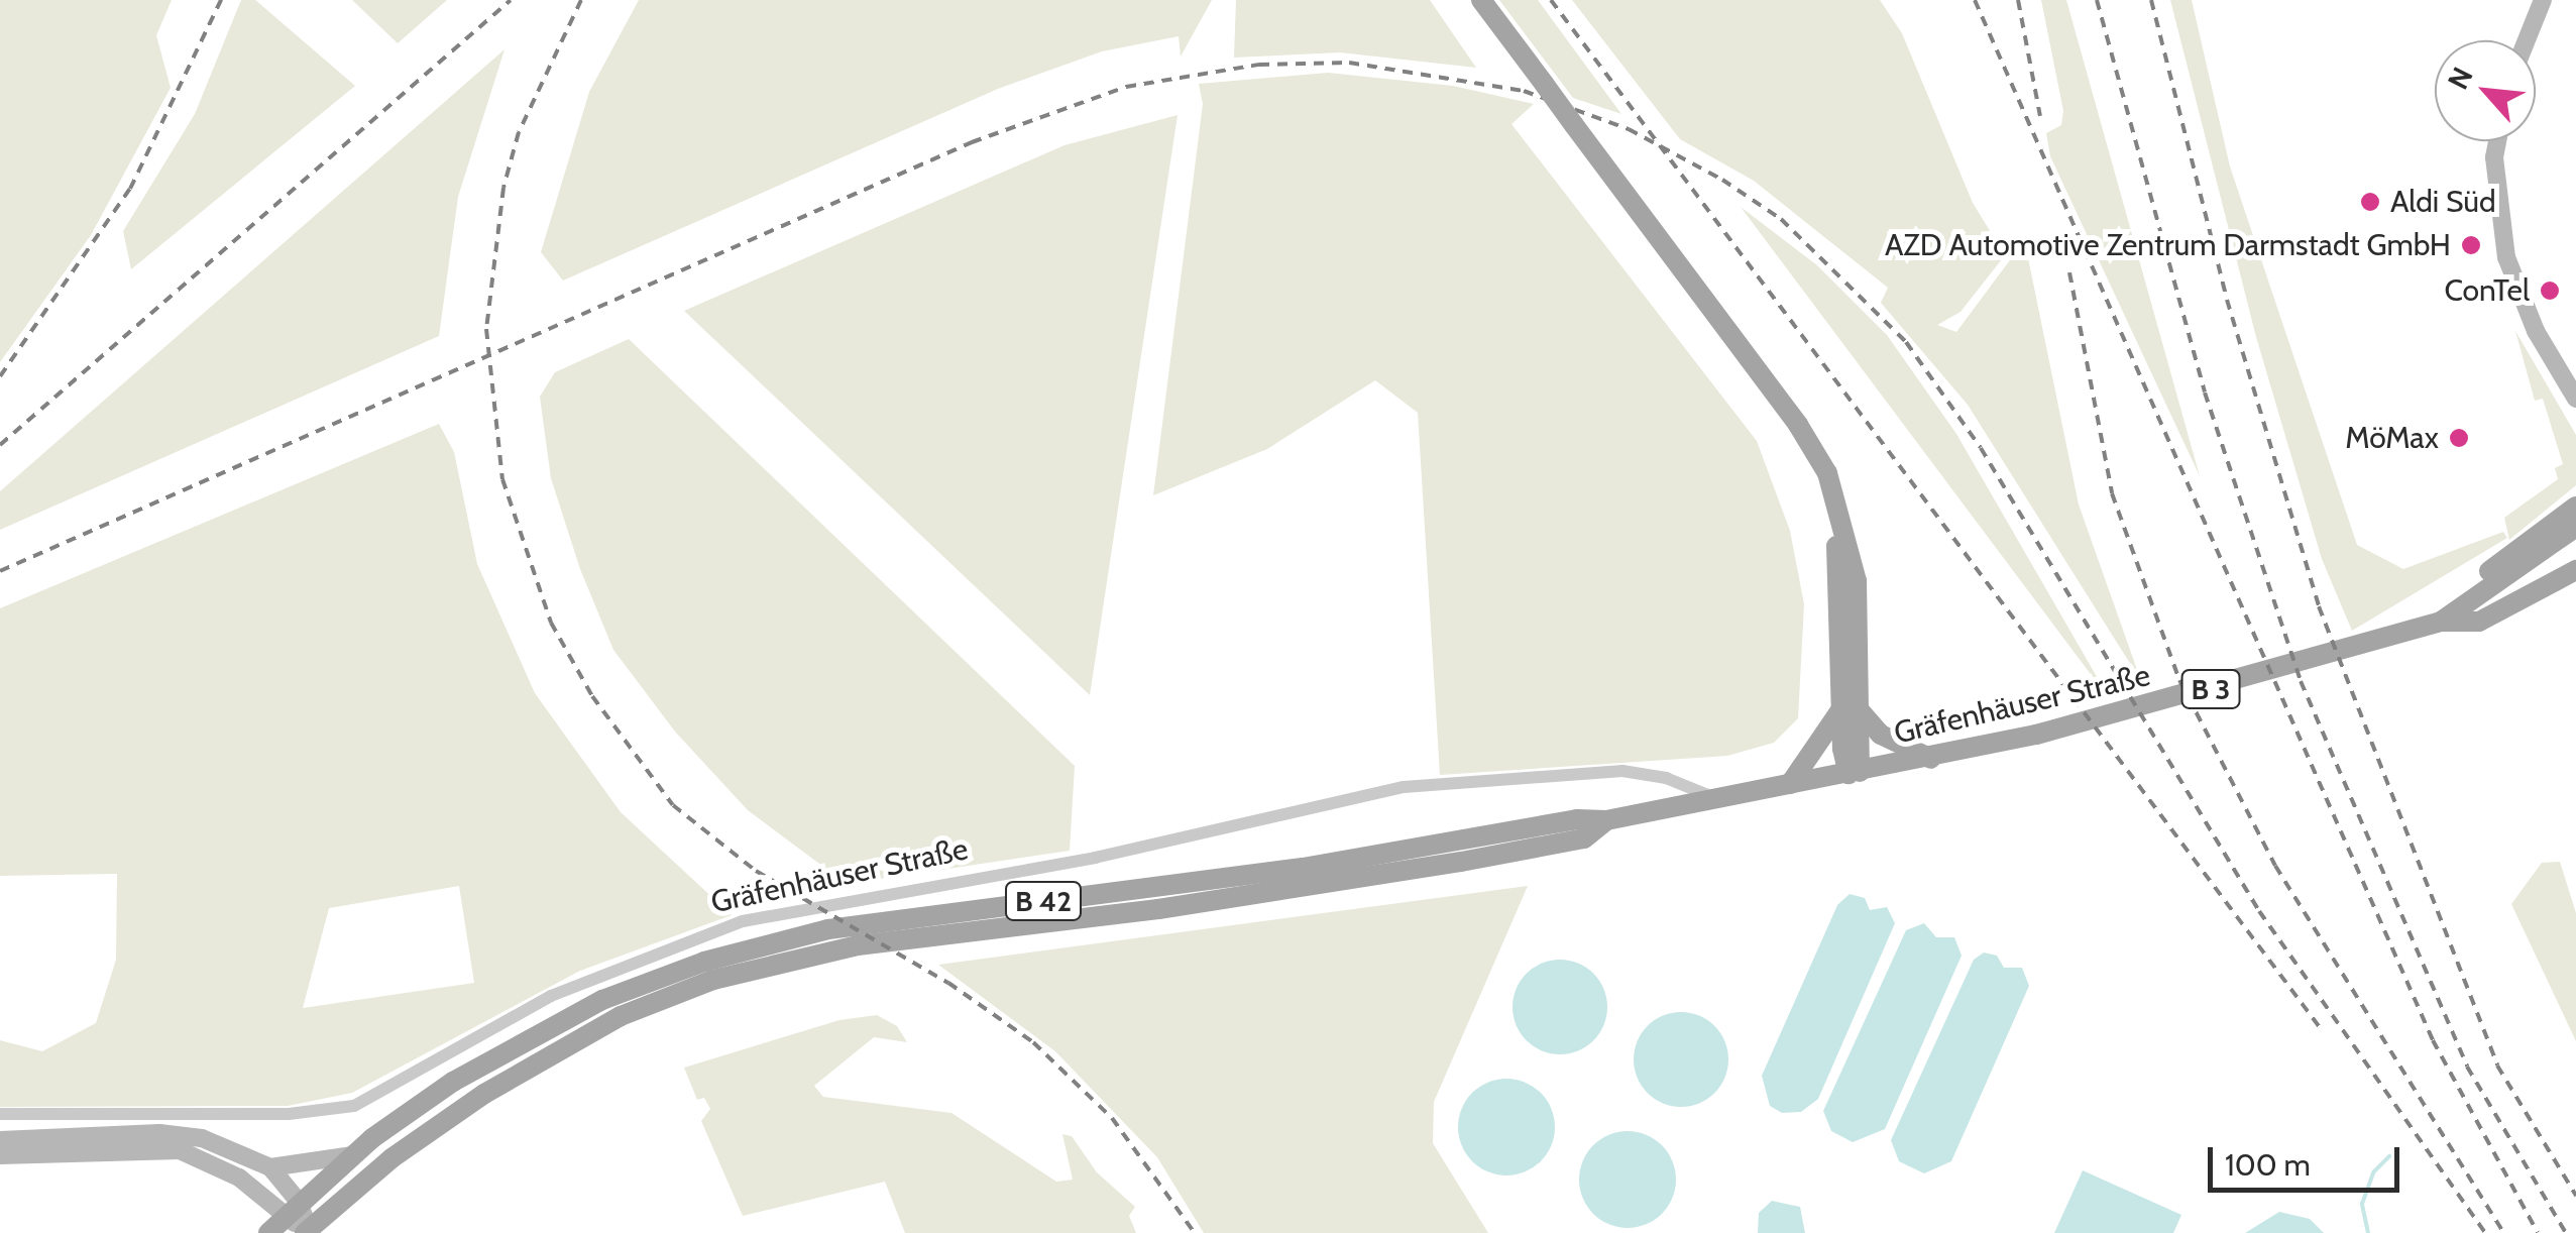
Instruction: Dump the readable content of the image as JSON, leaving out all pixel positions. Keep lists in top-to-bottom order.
{
  "streets": {
    "main road": ["B 3", "Gräfenhäuser Straße", "B 42"]
  },
  "crossings": [
    ["Gräfenhäuser Straße", "B 42"]
  ],
  "places": [
    "Aldi Süd",
    "AZD Automotive Zentrum Darmstadt GmbH",
    "ConTel",
    "MöMax"
  ],
  "scale_bar": "100 m",
  "north": "top left"
}
